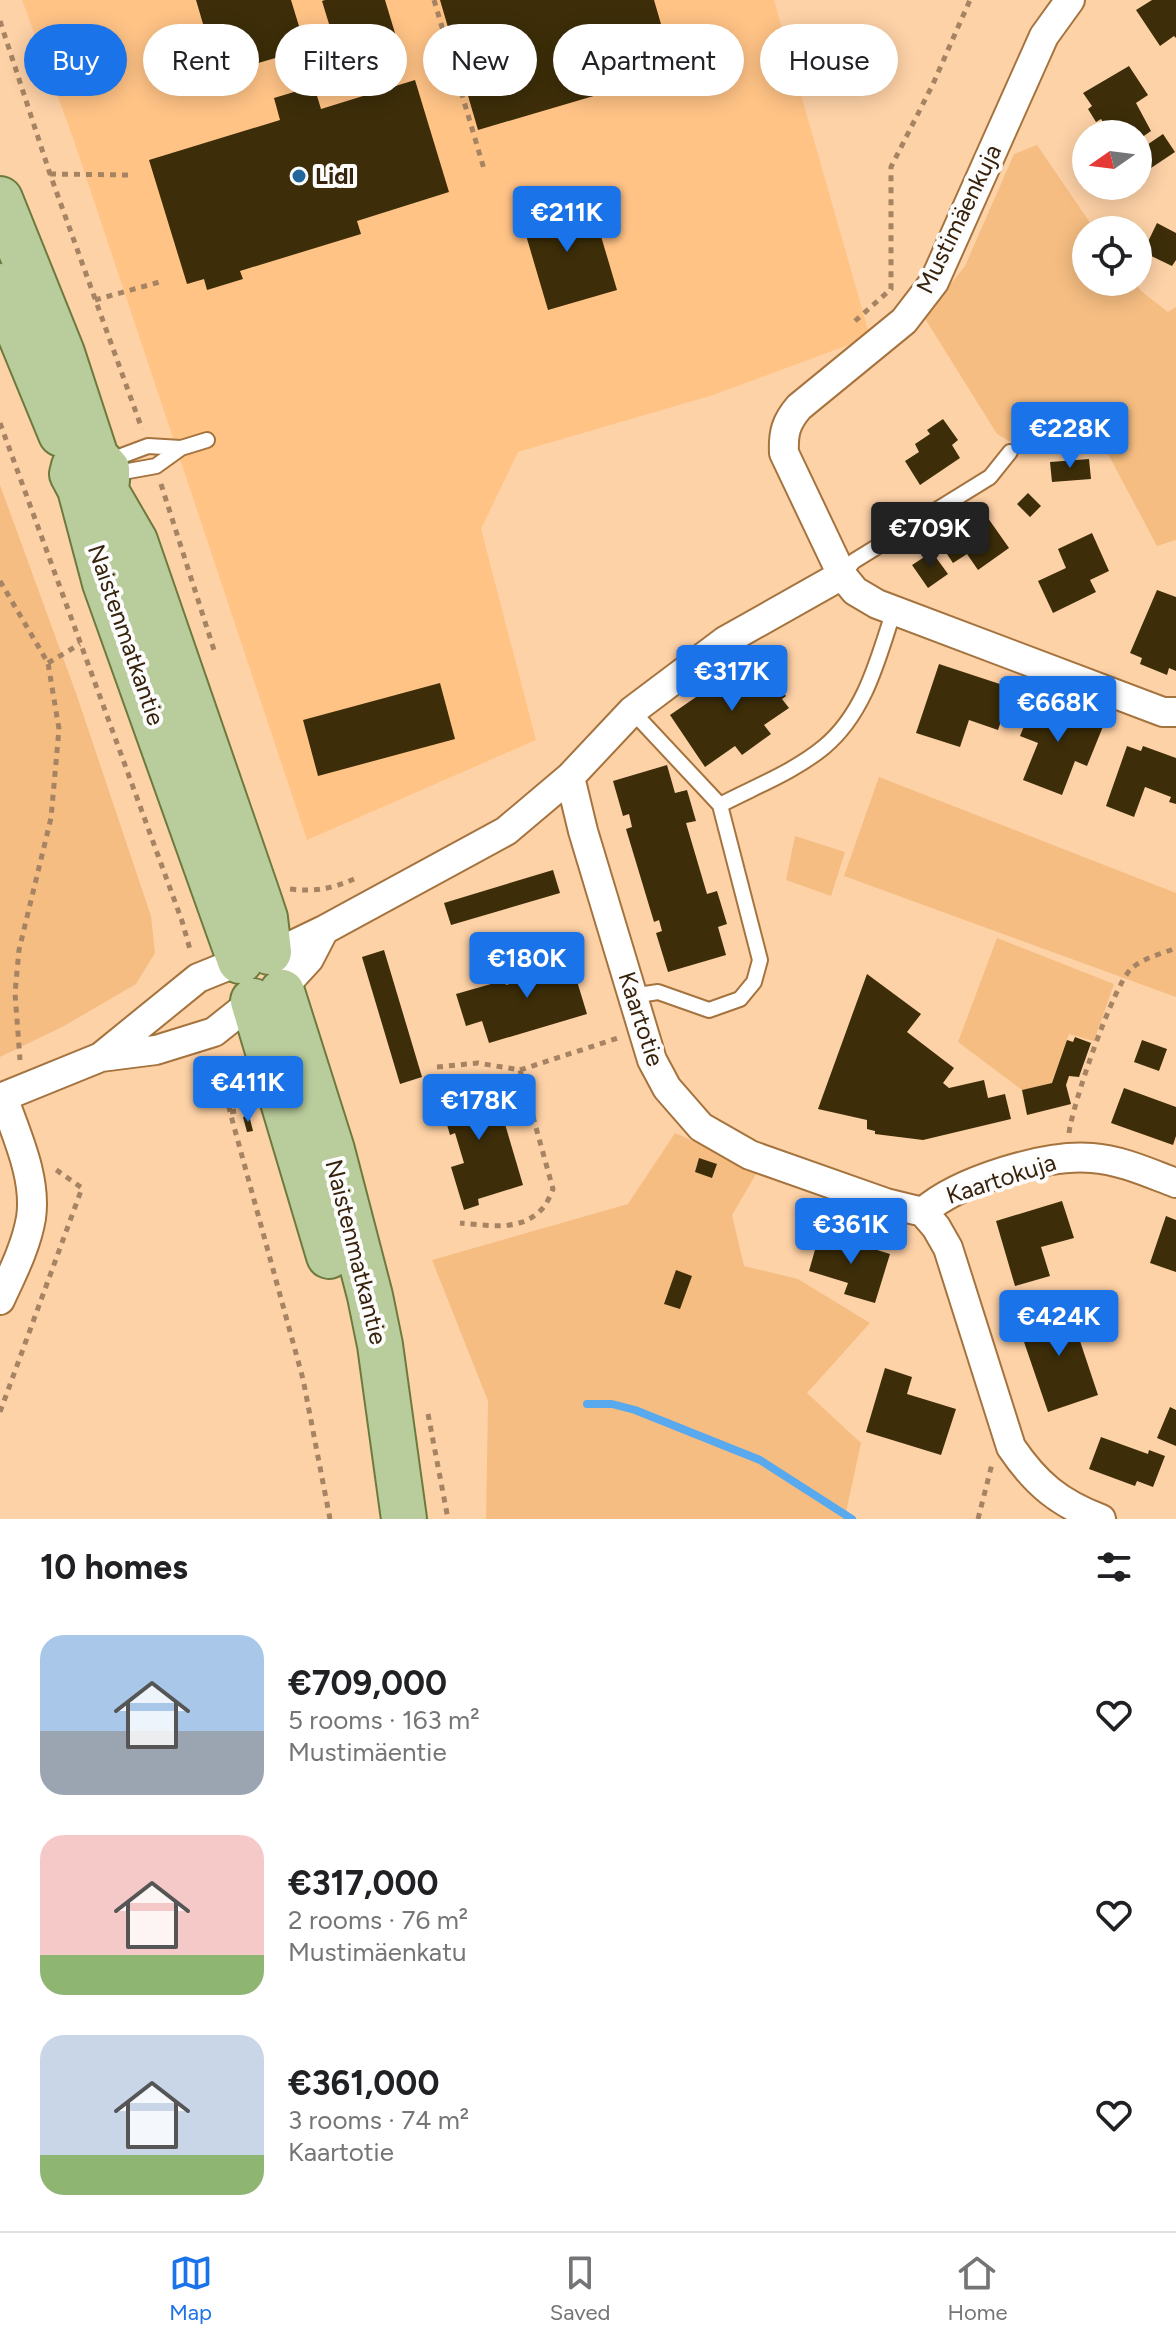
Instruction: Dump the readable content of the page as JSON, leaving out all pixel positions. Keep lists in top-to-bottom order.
{
  "streets": {
    "main road": ["Naistenmatkantie"],
    "street": ["Mustimäenkuja", "Kaartotie", "Kaartokuja"]
  },
  "crossings": [
    ["Kaartotie", "Kaartokuja"]
  ],
  "places": ["Lidl"],
  "north": "left",
  "page": {
    "chip": [
      "Buy",
      "Rent",
      "Filters",
      "New",
      "Apartment",
      "House"
    ],
    "price": [
      "€211K",
      "€228K",
      "€709K",
      "€317K",
      "€668K",
      "€180K",
      "€411K",
      "€178K",
      "€361K",
      "€424K"
    ],
    "heading": "10 homes",
    "list": [
      {
        "name": "€709,000",
        "note": "5 rooms · 163 m² · Mustimäentie"
      },
      {
        "name": "€317,000",
        "note": "2 rooms · 76 m² · Mustimäenkatu"
      },
      {
        "name": "€361,000",
        "note": "3 rooms · 74 m² · Kaartotie"
      }
    ],
    "tabs": ["Map", "Saved", "Home"]
  }
}
